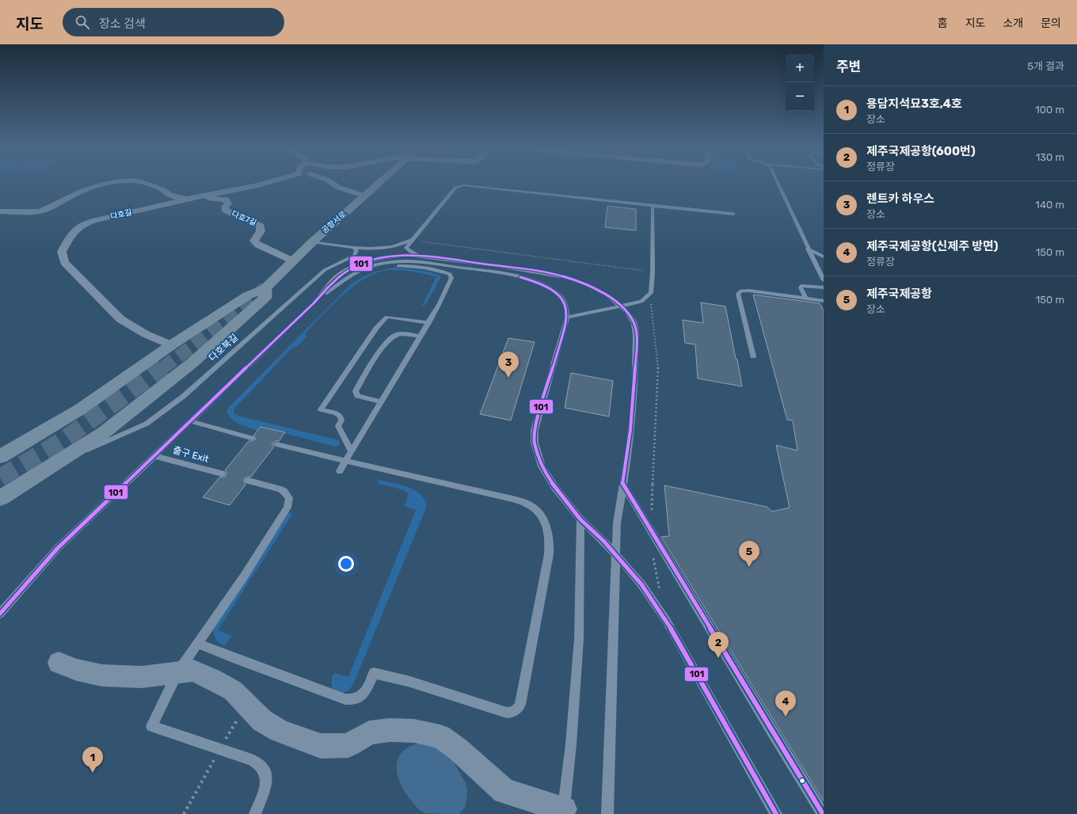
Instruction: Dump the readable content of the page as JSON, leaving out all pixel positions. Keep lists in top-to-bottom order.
{
  "streets": {
    "street": ["다호길", "다호7길", "공항서로"],
    "lane": ["다호북길", "출구 Exit"]
  },
  "crossings": [
    ["다호길", "다호7길"],
    ["다호7길", "공항서로"]
  ],
  "lines": ["transit line 101"],
  "page": {
    "header": "지도",
    "search": "장소 검색",
    "nav": [
      "홈",
      "지도",
      "소개",
      "문의"
    ],
    "heading": ["주변", "5개 결과"],
    "map_buttons": ["+", "−"],
    "list": [
      {
        "mark": "1",
        "name": "용담지석묘3호,4호",
        "note": "장소",
        "value": "100 m"
      },
      {
        "mark": "2",
        "name": "제주국제공항(600번)",
        "note": "정류장",
        "value": "130 m"
      },
      {
        "mark": "3",
        "name": "렌트카 하우스",
        "note": "장소",
        "value": "140 m"
      },
      {
        "mark": "4",
        "name": "제주국제공항(신제주 방면)",
        "note": "정류장",
        "value": "150 m"
      },
      {
        "mark": "5",
        "name": "제주국제공항",
        "note": "장소",
        "value": "150 m"
      }
    ],
    "pins": [
      "3",
      "5",
      "2",
      "4",
      "1"
    ]
  }
}
